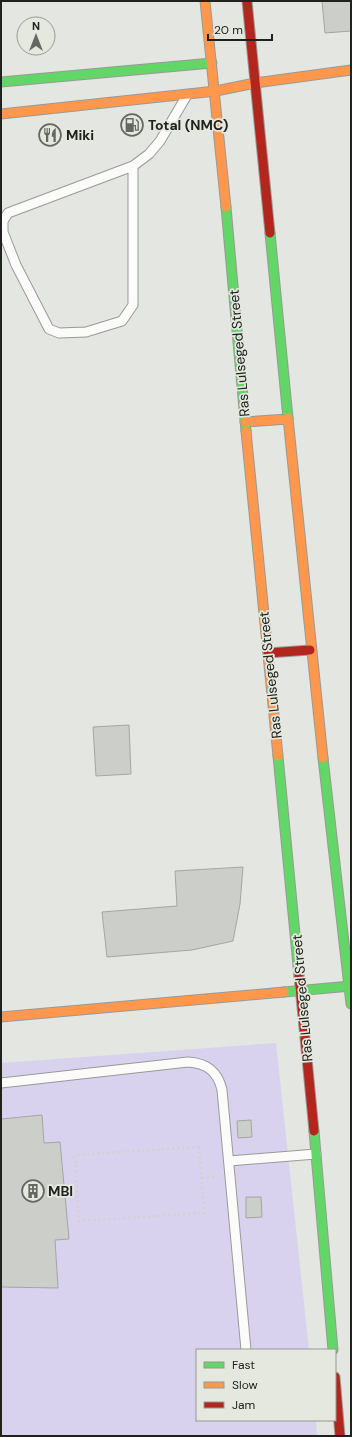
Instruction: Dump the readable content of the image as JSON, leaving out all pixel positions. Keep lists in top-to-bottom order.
{
  "streets": {
    "street": ["Ras Lulseged Street"]
  },
  "places": {
    "fuel station": ["Total (NMC)"],
    "restaurant": ["Miki"],
    "building": ["MBI"]
  },
  "legend": ["Fast", "Slow", "Jam"],
  "scale_bar": "20 m",
  "north": "top"
}
